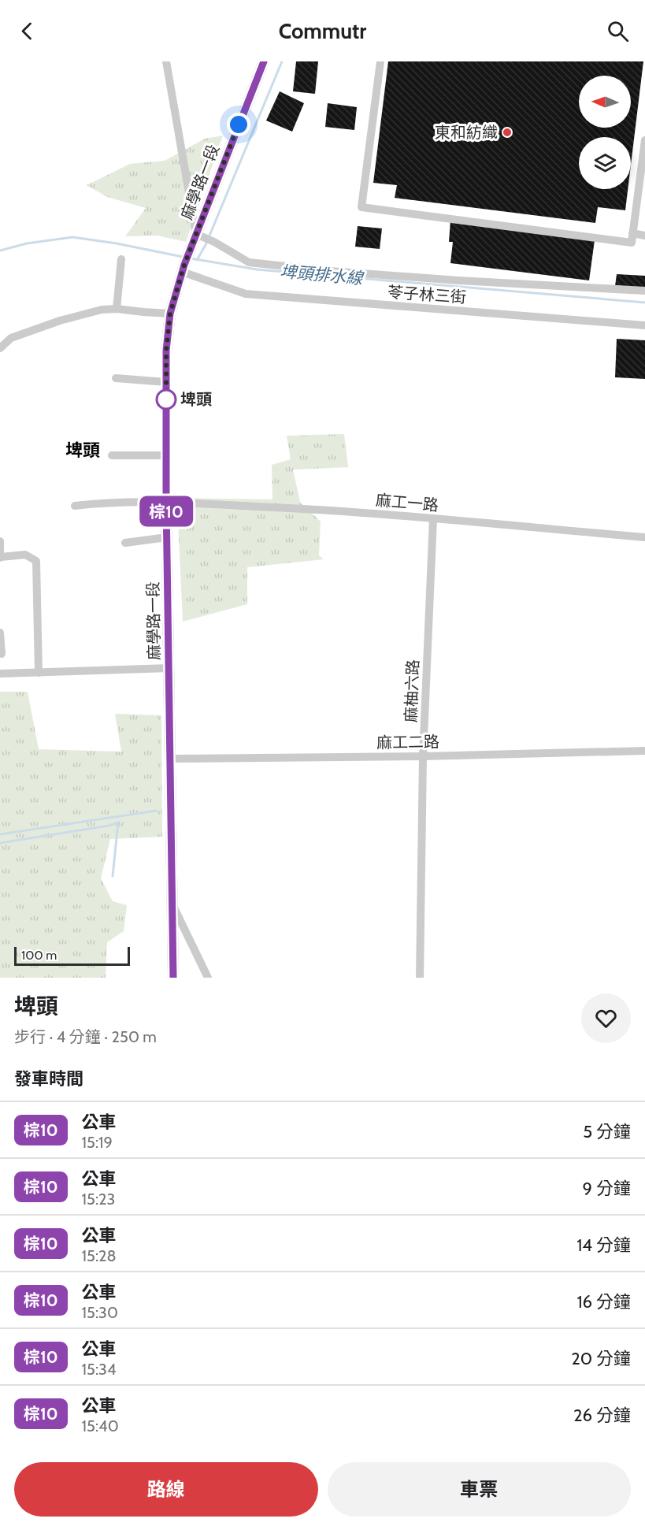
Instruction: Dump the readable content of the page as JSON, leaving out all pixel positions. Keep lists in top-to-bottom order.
{
  "streets": {
    "main road": ["麻學路一段"],
    "street": [
      "苓子林三街",
      "麻工一路",
      "麻柚六路",
      "麻工二路"
    ]
  },
  "crossings": [
    ["麻學路一段", "苓子林三街"],
    ["麻學路一段", "麻工一路"],
    ["麻學路一段", "麻工二路"],
    ["麻工一路", "麻柚六路"],
    ["麻柚六路", "麻工二路"]
  ],
  "districts": ["埤頭"],
  "water": ["埤頭排水線"],
  "places": ["東和紡織", "埤頭"],
  "lines": ["bus line 棕10"],
  "scale_bar": "100 m",
  "north": "left",
  "page": {
    "header": "Commutr",
    "on_map": "棕10",
    "scale": "100 m",
    "heading": [
      ["埤頭", "步行 · 4 分鐘 · 250 m"],
      "發車時間"
    ],
    "list": [
      {
        "mark": "棕10",
        "name": "公車",
        "note": "15:19",
        "value": "5 分鐘"
      },
      {
        "mark": "棕10",
        "name": "公車",
        "note": "15:23",
        "value": "9 分鐘"
      },
      {
        "mark": "棕10",
        "name": "公車",
        "note": "15:28",
        "value": "14 分鐘"
      },
      {
        "mark": "棕10",
        "name": "公車",
        "note": "15:30",
        "value": "16 分鐘"
      },
      {
        "mark": "棕10",
        "name": "公車",
        "note": "15:34",
        "value": "20 分鐘"
      },
      {
        "mark": "棕10",
        "name": "公車",
        "note": "15:40",
        "value": "26 分鐘"
      }
    ],
    "buttons": ["路線", "車票"]
  }
}
